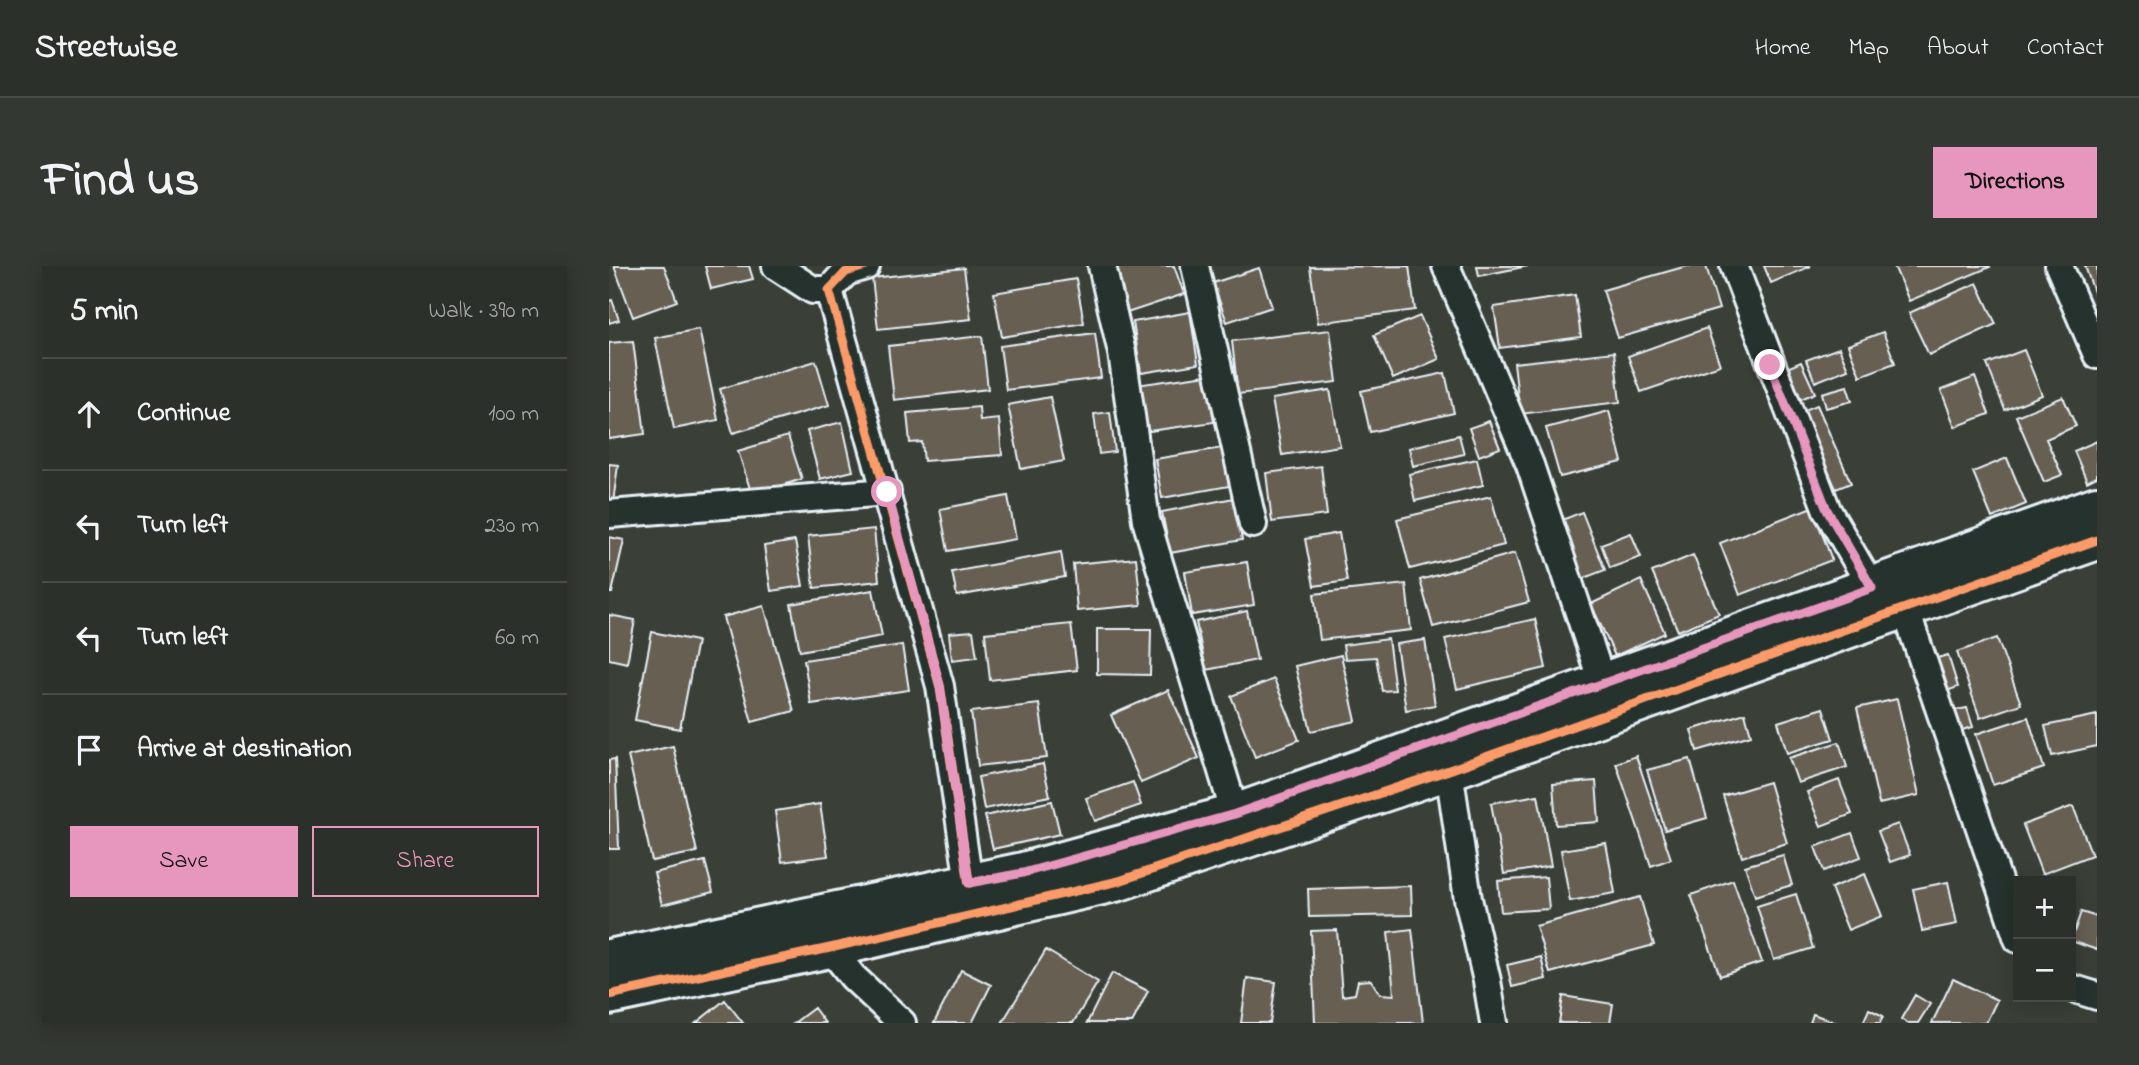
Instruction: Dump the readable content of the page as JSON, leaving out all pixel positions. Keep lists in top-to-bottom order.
{
  "page": {
    "header": "Streetwise",
    "nav": [
      "Home",
      "Map",
      "About",
      "Contact"
    ],
    "title": "Find us",
    "buttons": [
      "Directions",
      ["Save", "Share"]
    ],
    "heading": ["5 min", "Walk · 390 m"],
    "list": [
      ["Continue", "100 m"],
      ["Turn left", "230 m"],
      ["Turn left", "60 m"],
      "Arrive at destination"
    ],
    "map_buttons": ["+", "−"]
  }
}
